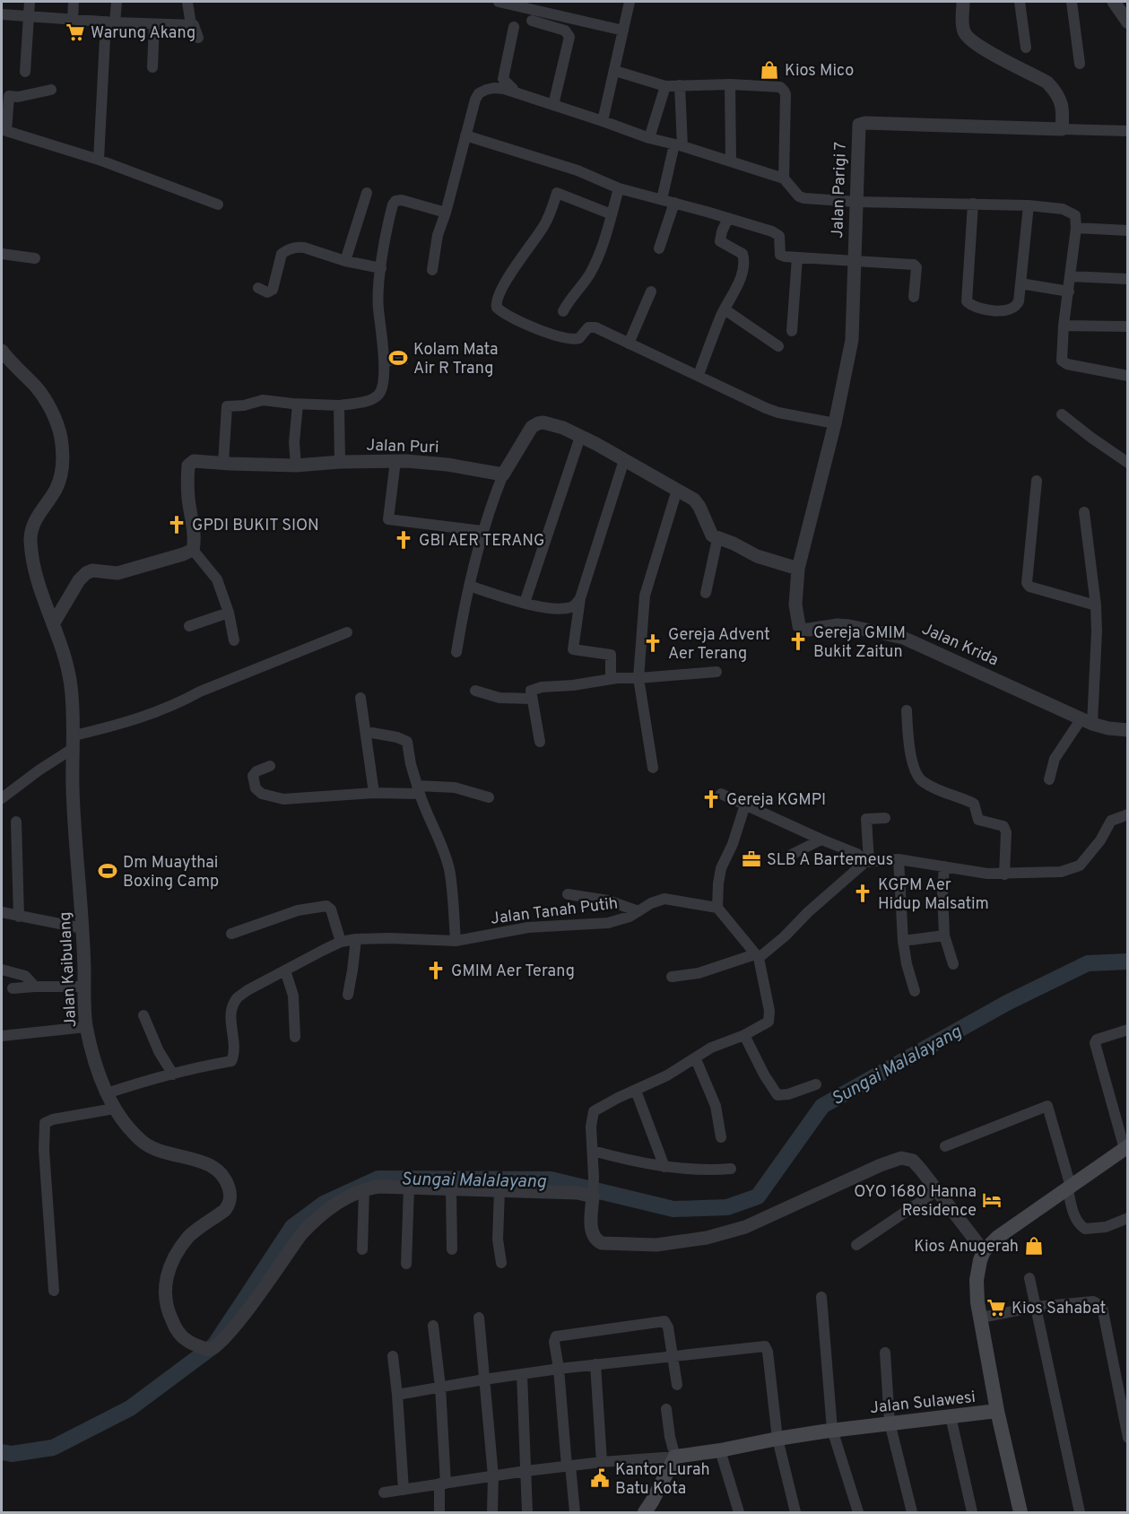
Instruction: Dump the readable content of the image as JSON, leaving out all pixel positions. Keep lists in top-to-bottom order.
{
  "streets": {
    "main road": ["Jalan Sulawesi"],
    "street": [
      "Jalan Parigi 7",
      "Jalan Puri",
      "Jalan Krida",
      "Jalan Tanah Putih",
      "Jalan Kaibulang"
    ]
  },
  "crossings": [
    ["Jalan Parigi 7", "Jalan Krida"]
  ],
  "water": ["Sungai Malalayang"],
  "places": {
    "supermarket": ["Warung Akang", "Kios Sahabat"],
    "shop": ["Kios Mico", "Kios Anugerah"],
    "sports": ["Kolam Mata Air R Trang", "Dm Muaythai Boxing Camp"],
    "church": [
      "GPDI BUKIT SION",
      "GBI AER TERANG",
      "Gereja GMIM Bukit Zaitun",
      "Gereja Advent Aer Terang",
      "Gereja KGMPI",
      "KGPM Aer Hidup Malsatim",
      "GMIM Aer Terang"
    ],
    "office": ["SLB A Bartemeus"],
    "hotel": ["OYO 1680 Hanna Residence"],
    "public building": ["Kantor Lurah Batu Kota"]
  }
}
